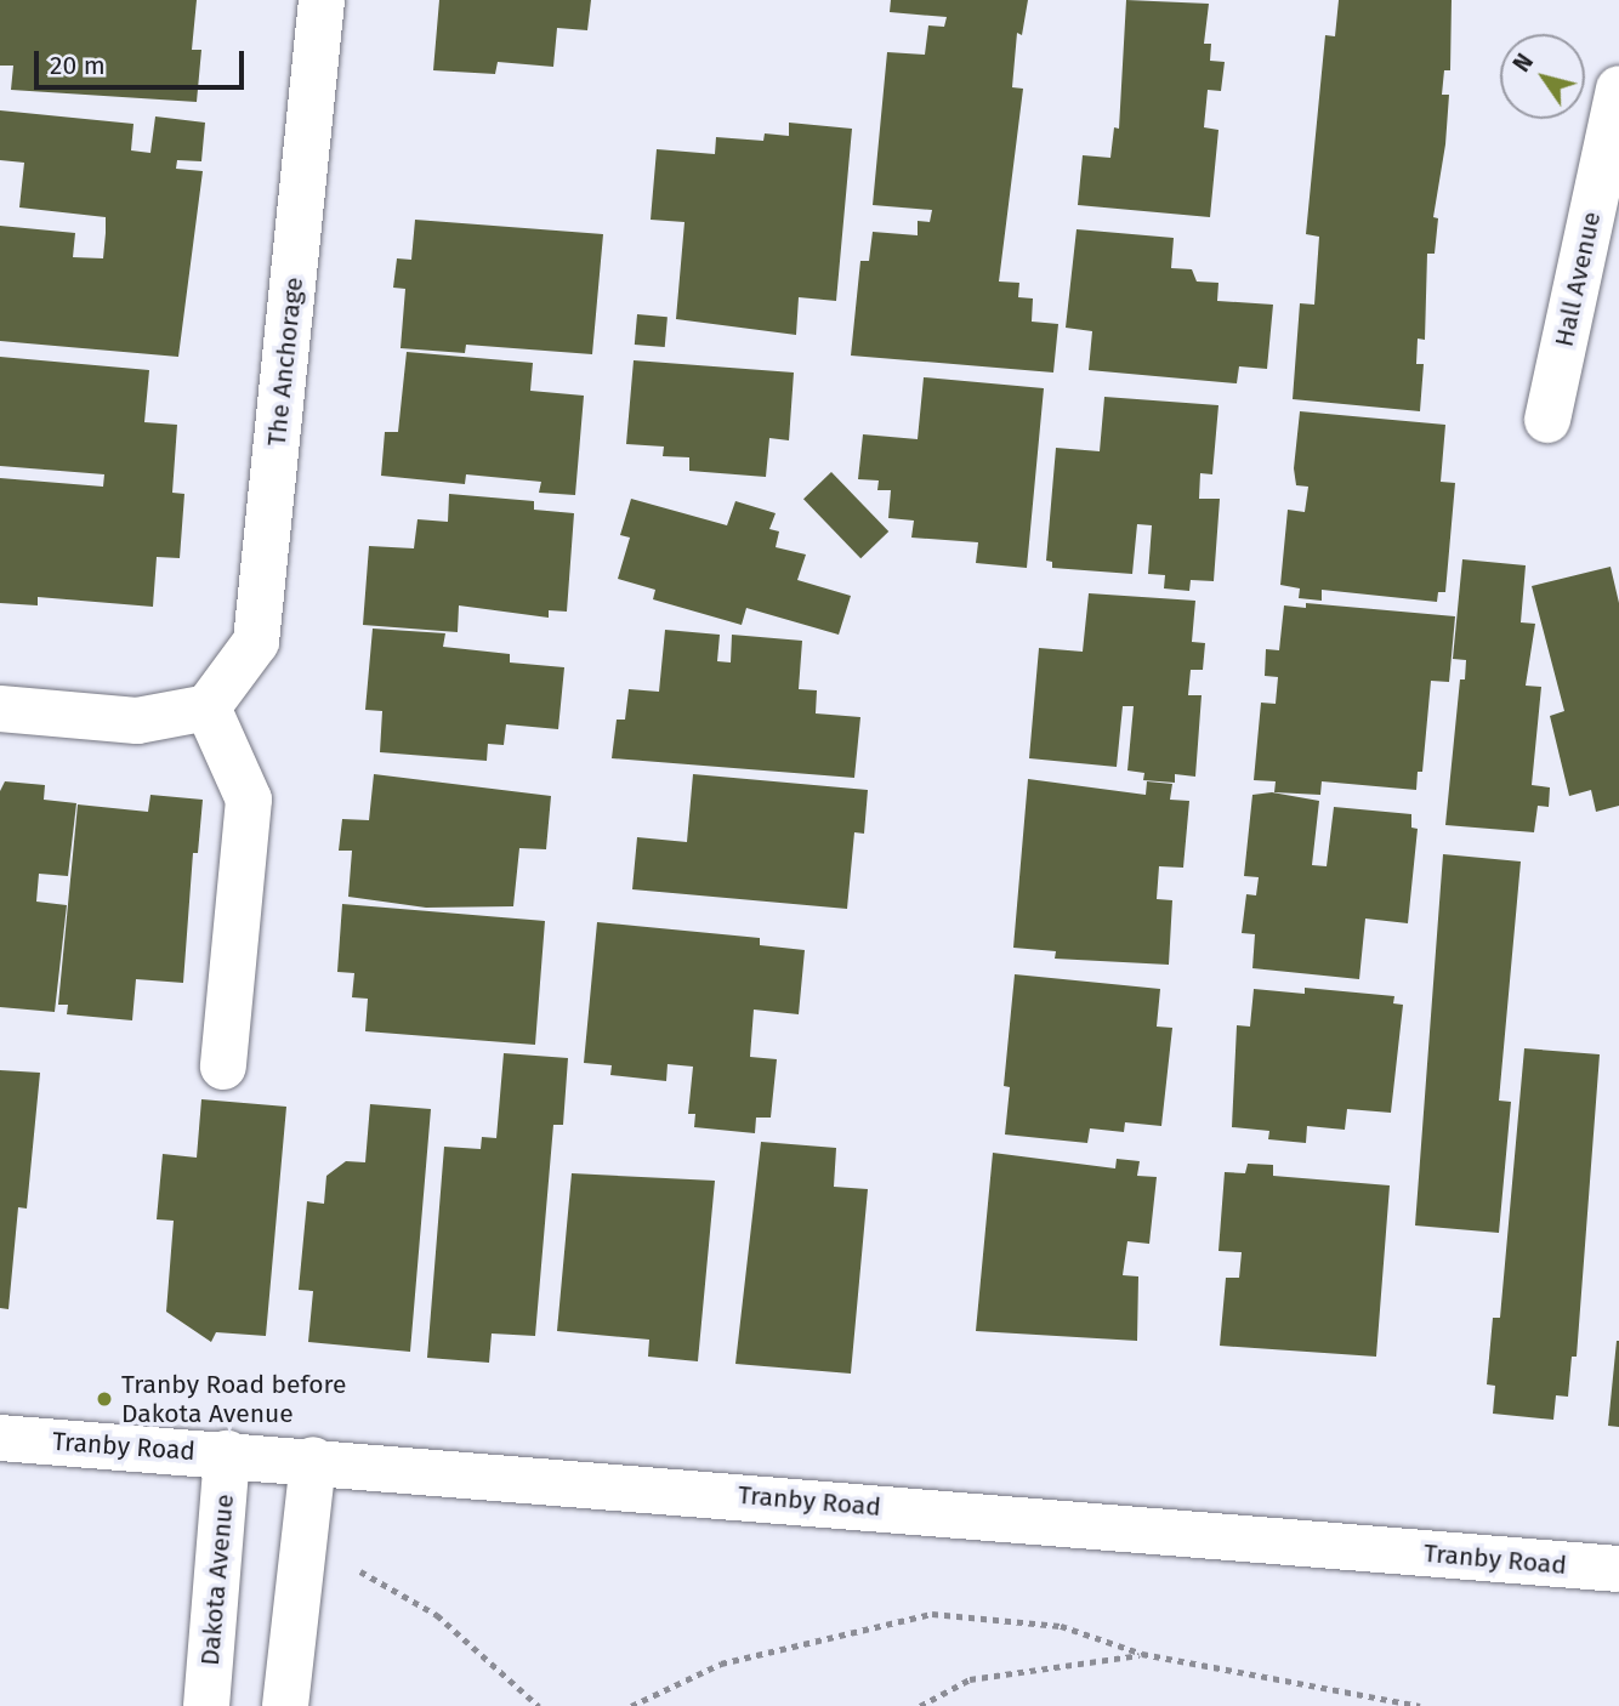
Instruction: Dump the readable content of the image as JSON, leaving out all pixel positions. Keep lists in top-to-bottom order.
{
  "streets": {
    "street": [
      "Hall Avenue",
      "The Anchorage",
      "Tranby Road",
      "Dakota Avenue"
    ]
  },
  "crossings": [
    ["Tranby Road", "Dakota Avenue"]
  ],
  "places": ["Tranby Road before Dakota Avenue"],
  "scale_bar": "20 m",
  "north": "top left"
}
